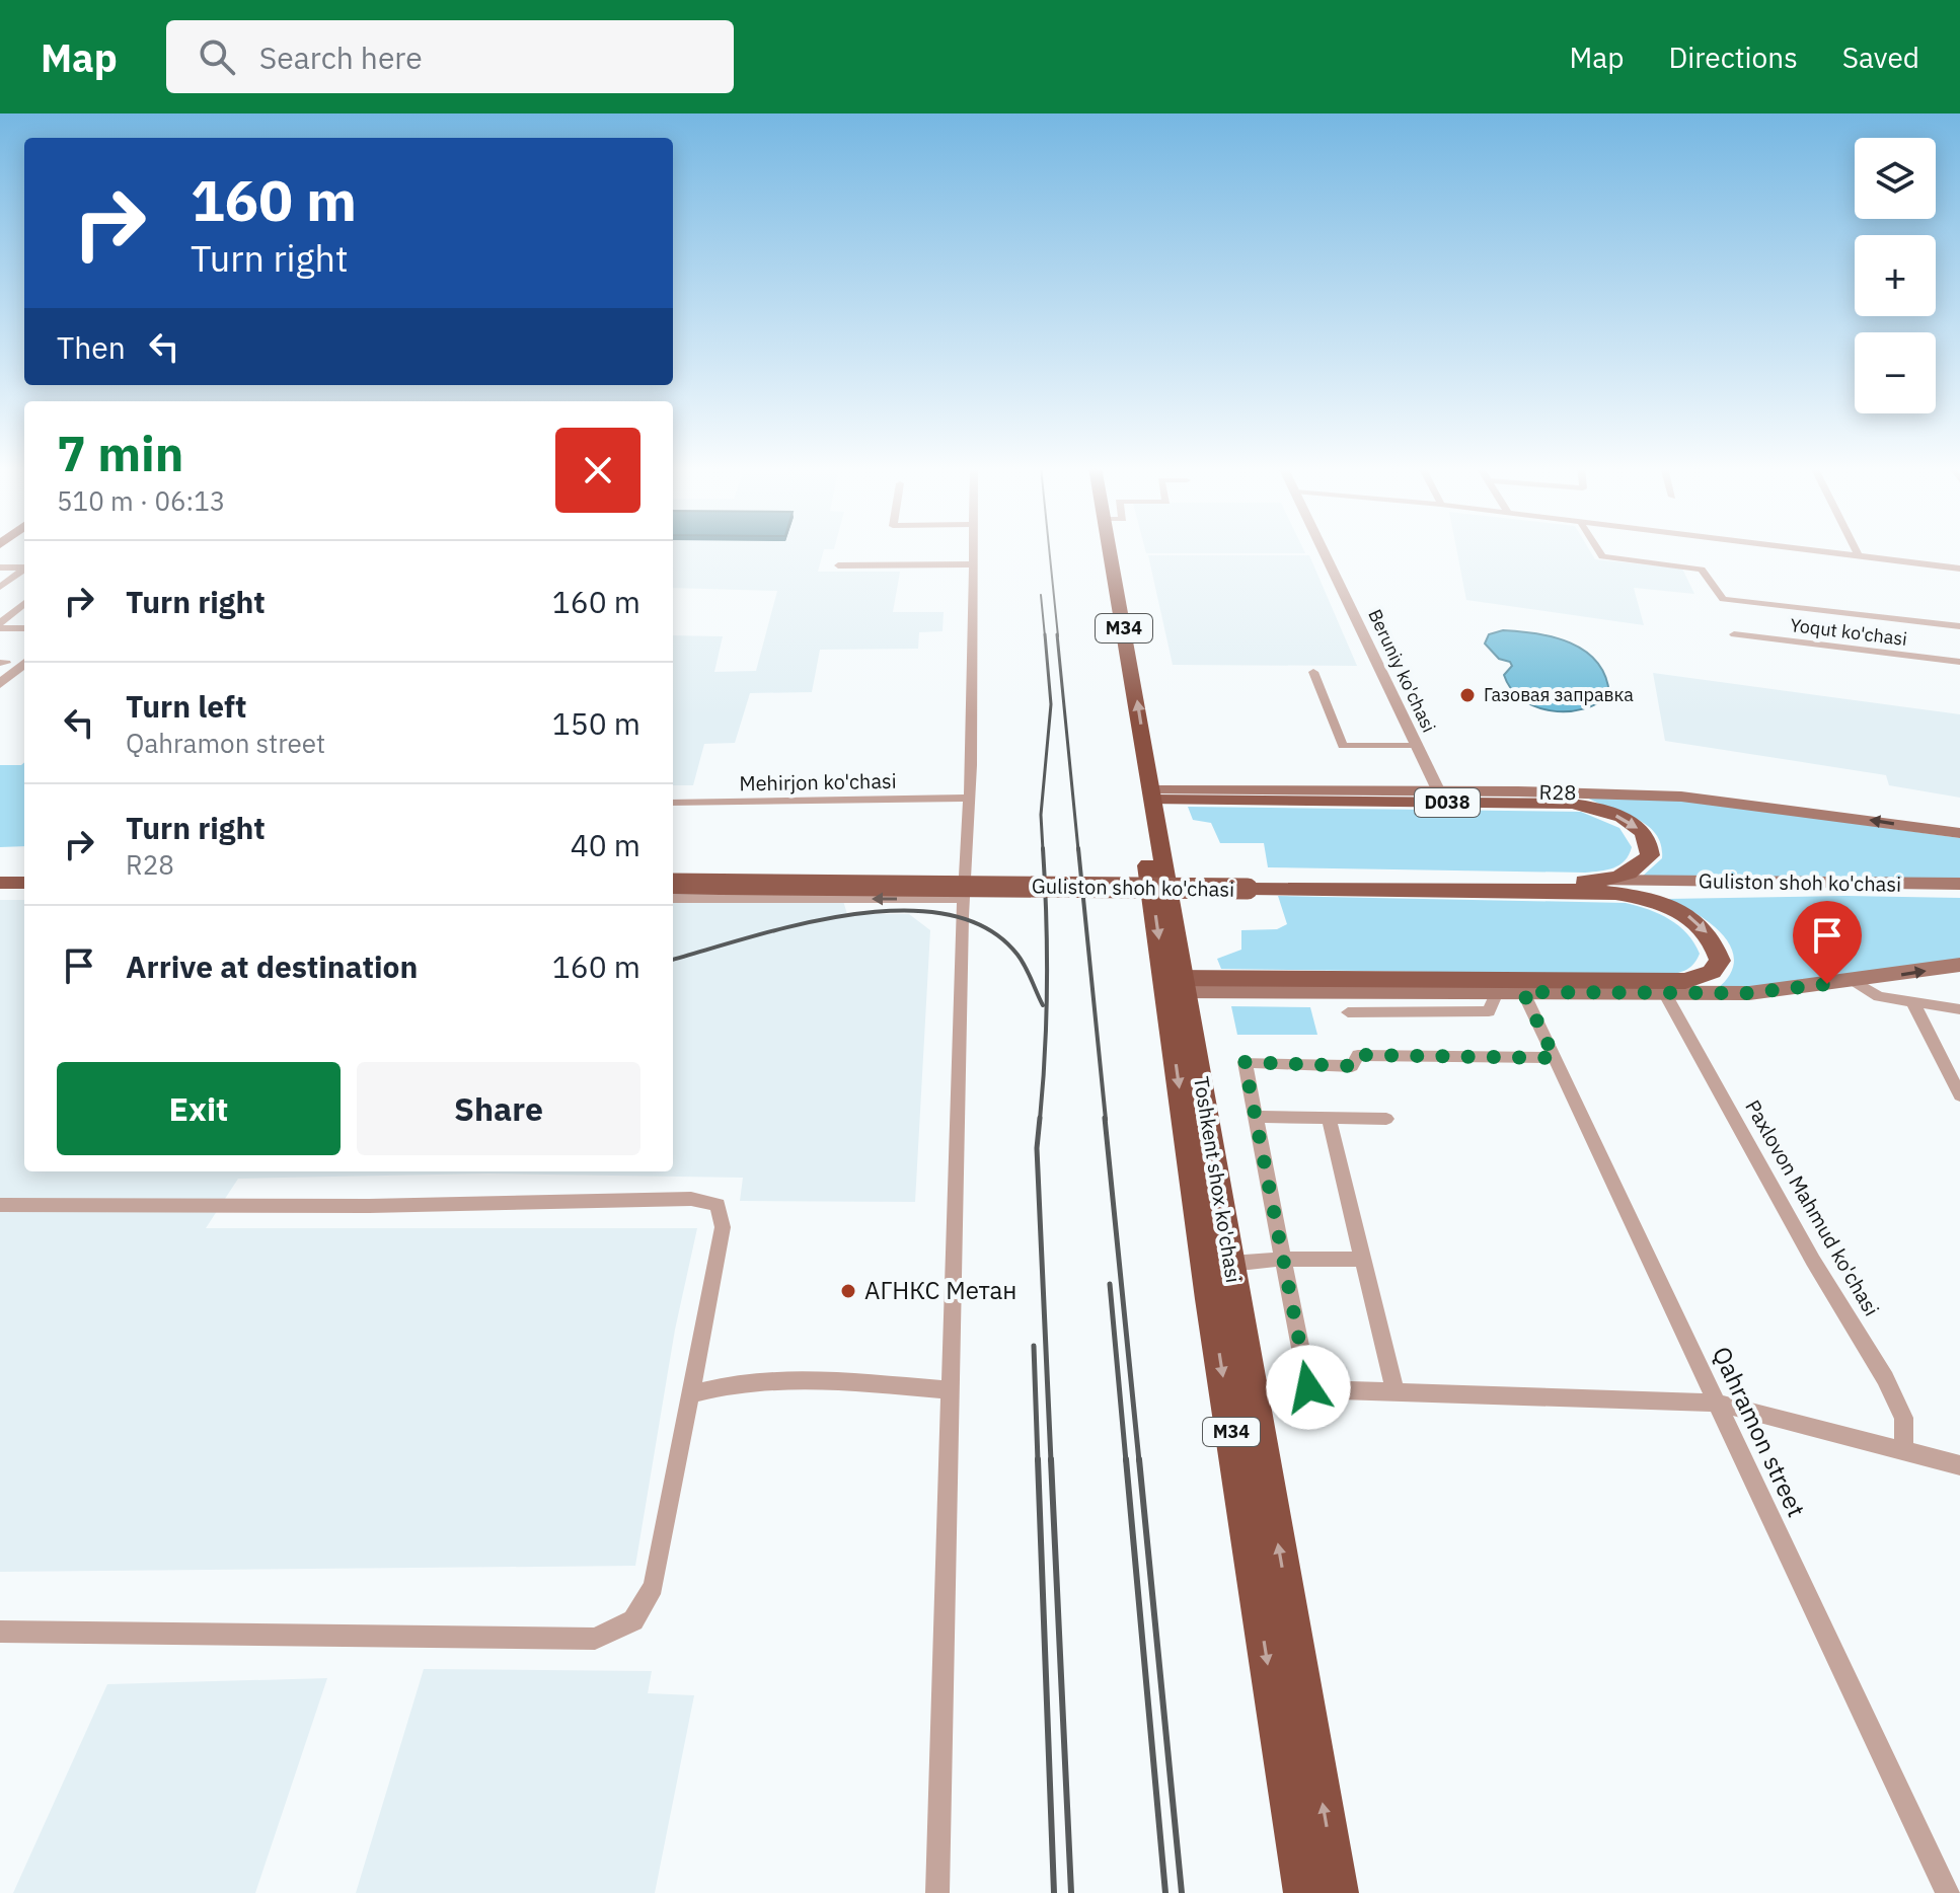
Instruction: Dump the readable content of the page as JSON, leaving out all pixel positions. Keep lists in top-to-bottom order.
{
  "streets": {
    "highway": ["M34", "Toshkent shox ko'chasi"],
    "main road": ["R28", "D038", "Guliston shoh ko'chasi"],
    "street": [
      "Yoqut ko'chasi",
      "Beruniy ko'chasi",
      "Mehirjon ko'chasi",
      "Paxlovon Mahmud ko'chasi",
      "Qahramon street"
    ]
  },
  "crossings": [
    ["Beruniy ko'chasi", "R28"],
    ["Beruniy ko'chasi", "Guliston shoh ko'chasi"],
    ["R28", "Guliston shoh ko'chasi"],
    ["Guliston shoh ko'chasi", "Toshkent shox ko'chasi"]
  ],
  "places": ["Газовая заправка", "АГНКС Метан"],
  "page": {
    "header": "Map",
    "search": "Search here",
    "nav": ["Map", "Directions", "Saved"],
    "map_buttons": ["+", "−"],
    "turn": ["160 m", "Turn right"],
    "then": "Then",
    "heading": ["7 min", "510 m · 06:13"],
    "list": [
      {
        "name": "Turn right",
        "value": "160 m"
      },
      {
        "name": "Turn left",
        "note": "Qahramon street",
        "value": "150 m"
      },
      {
        "name": "Turn right",
        "note": "R28",
        "value": "40 m"
      },
      {
        "name": "Arrive at destination",
        "value": "160 m"
      }
    ],
    "buttons": ["Exit", "Share"]
  }
}
